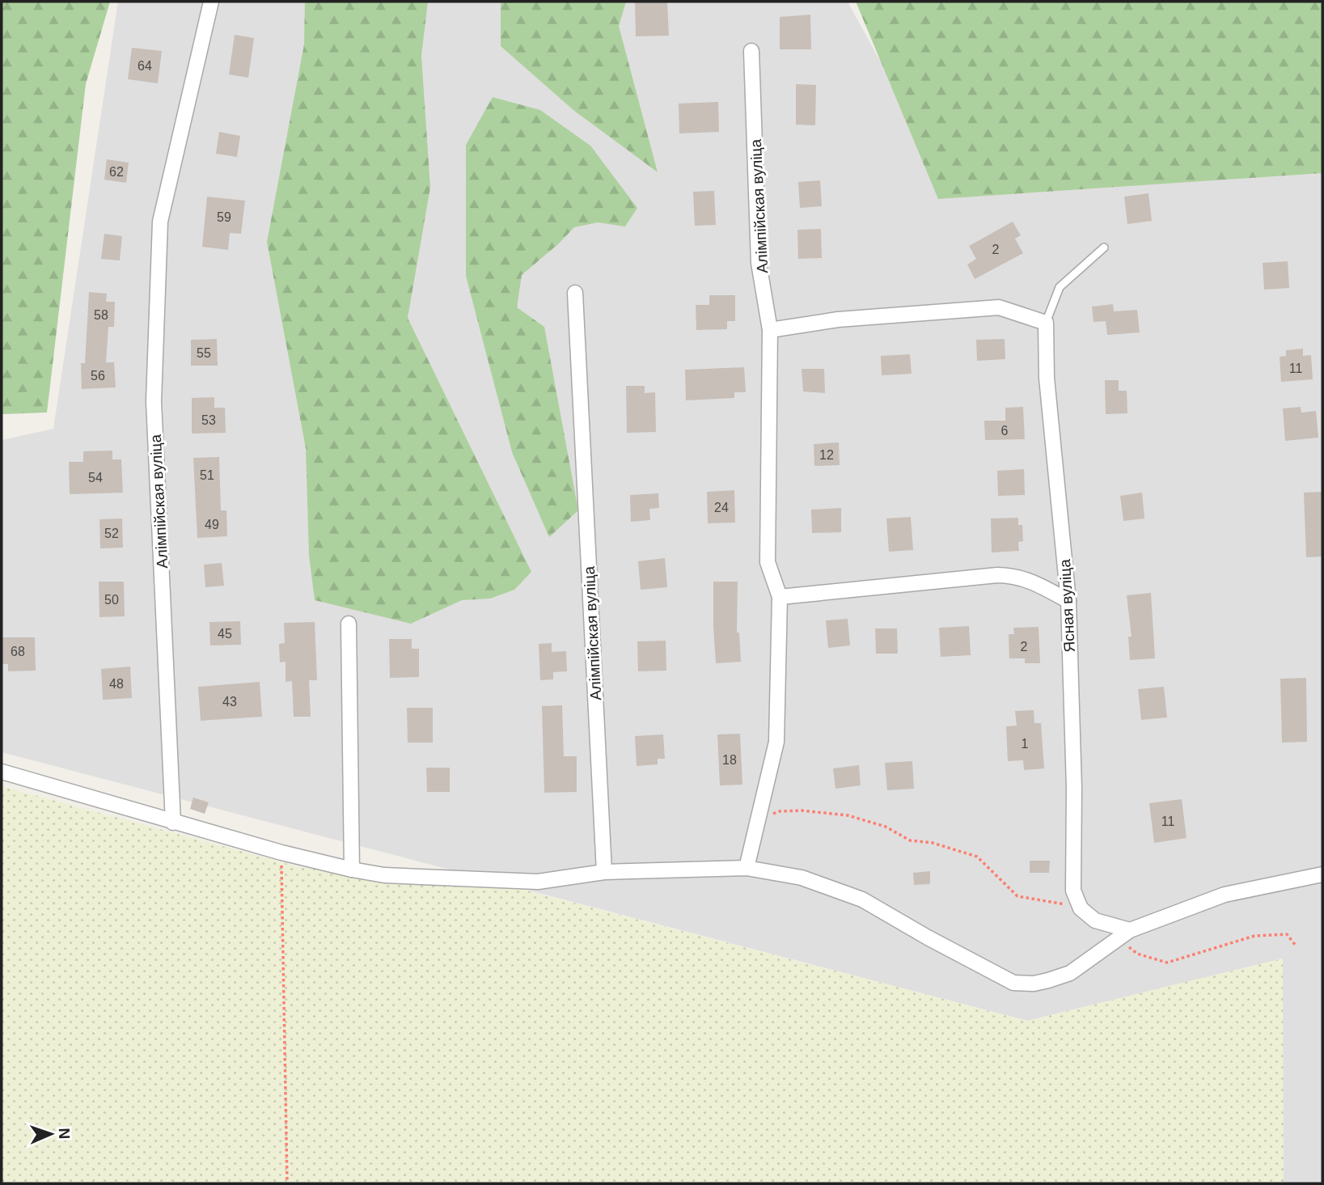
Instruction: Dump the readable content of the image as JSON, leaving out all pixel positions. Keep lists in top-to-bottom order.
{
  "streets": {
    "street": ["Алімпійская вуліца", "Ясная вуліца"]
  },
  "house_numbers": [
    "64",
    "62",
    "59",
    "2",
    "58",
    "55",
    "11",
    "56",
    "53",
    "6",
    "12",
    "51",
    "54",
    "24",
    "49",
    "52",
    "50",
    "45",
    "2",
    "68",
    "48",
    "43",
    "1",
    "18",
    "11"
  ],
  "north": "right"
}
